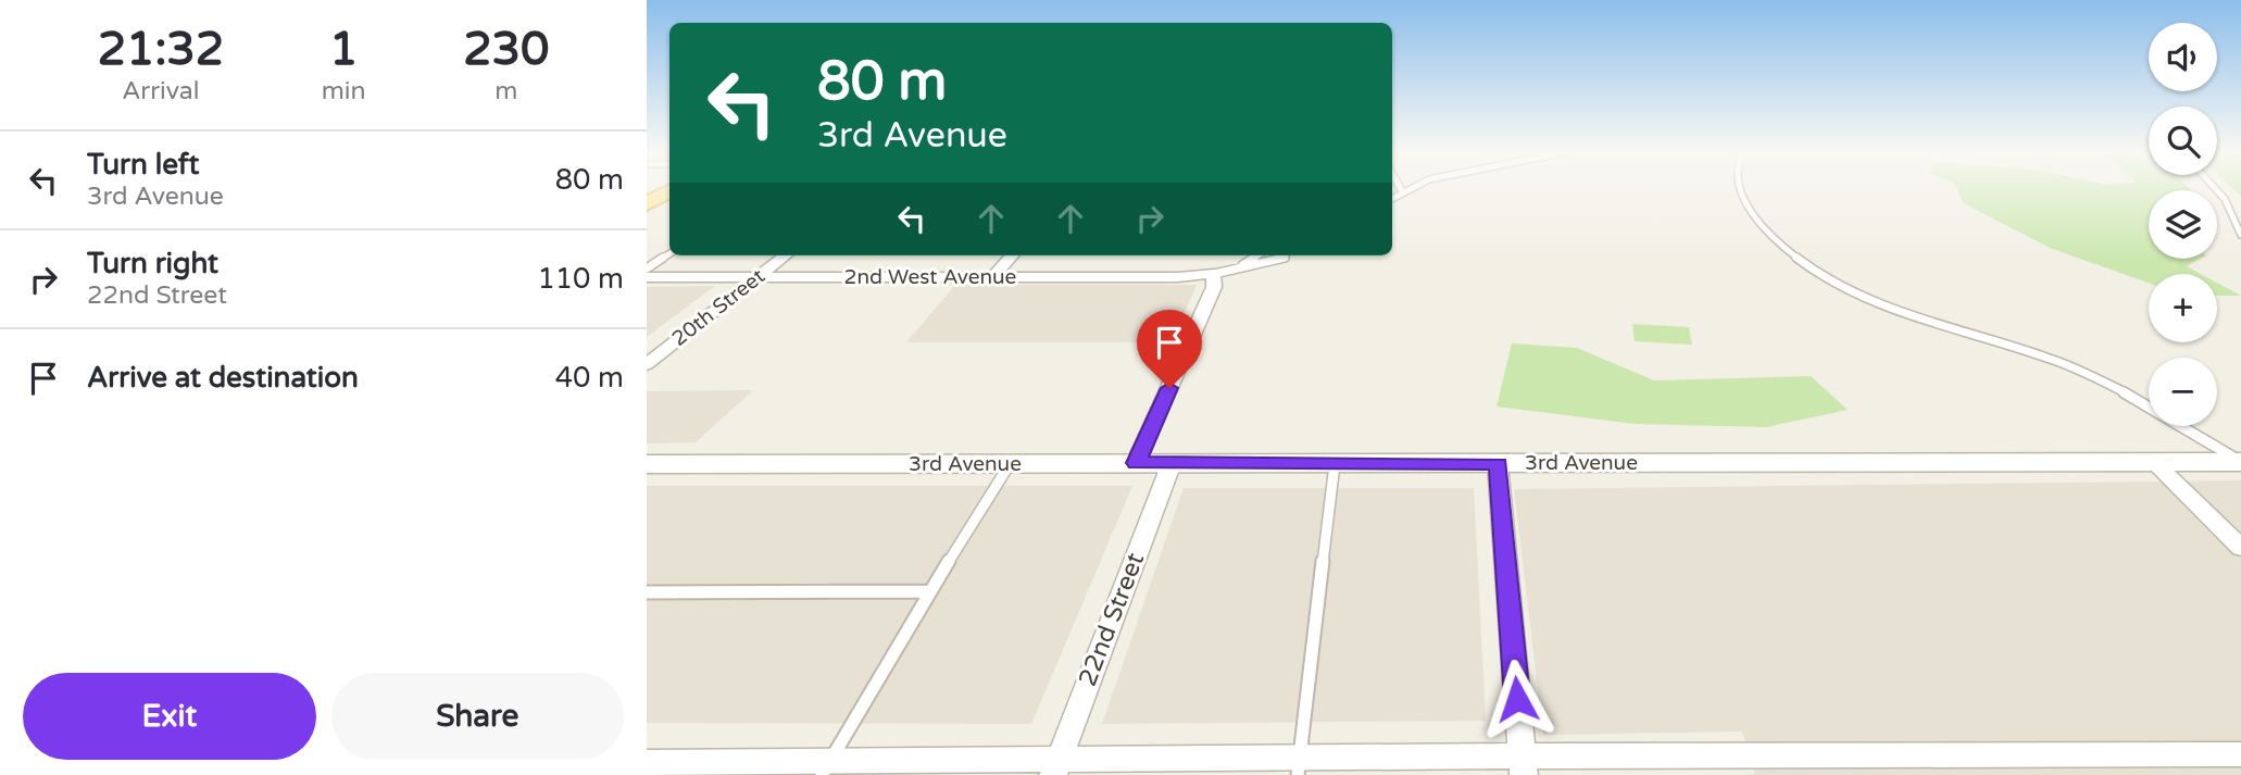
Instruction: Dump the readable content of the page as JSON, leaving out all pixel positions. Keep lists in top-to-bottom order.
{
  "streets": {
    "street": [
      "2nd West Avenue",
      "20th Street",
      "3rd Avenue",
      "22nd Street"
    ]
  },
  "crossings": [
    ["2nd West Avenue", "20th Street"],
    ["3rd Avenue", "22nd Street"]
  ],
  "page": {
    "eta": [
      "21:32",
      "Arrival",
      "1",
      "min",
      "230",
      "m"
    ],
    "map_buttons": ["+", "−"],
    "turn": ["80 m", "3rd Avenue"],
    "list": [
      {
        "name": "Turn left",
        "note": "3rd Avenue",
        "value": "80 m"
      },
      {
        "name": "Turn right",
        "note": "22nd Street",
        "value": "110 m"
      },
      {
        "name": "Arrive at destination",
        "value": "40 m"
      }
    ],
    "buttons": ["Exit", "Share"]
  }
}
